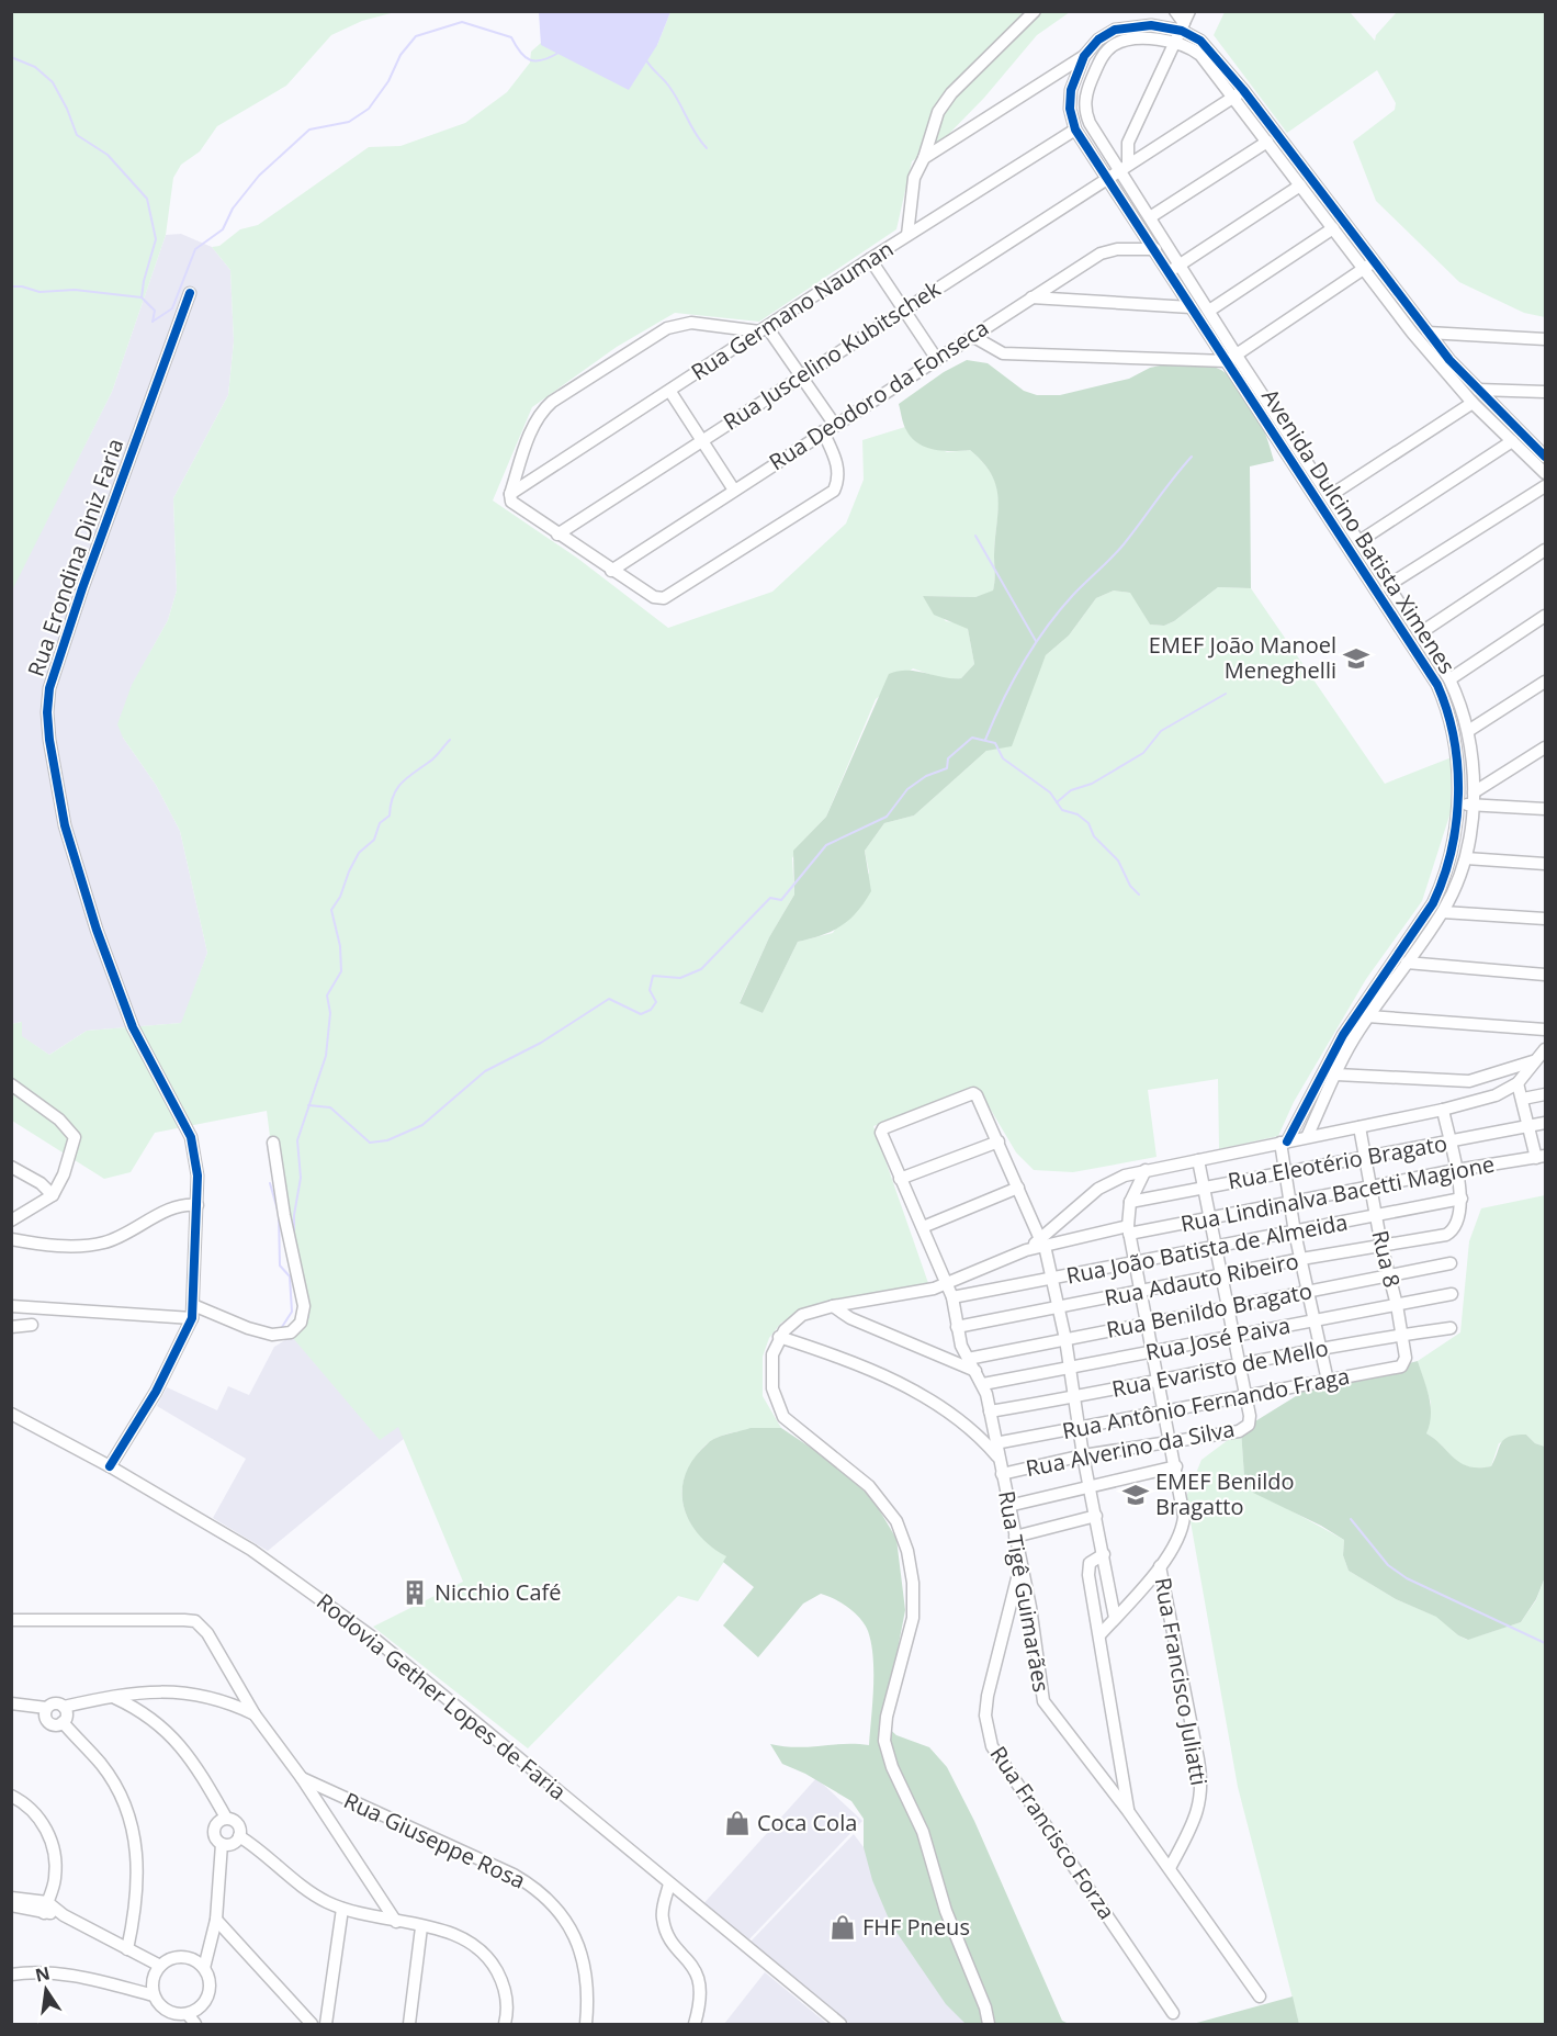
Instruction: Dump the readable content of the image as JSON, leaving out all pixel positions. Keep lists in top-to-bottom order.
{
  "streets": {
    "street": [
      "Rua Germano Nauman",
      "Rua Juscelino Kubitschek",
      "Rua Deodoro da Fonseca",
      "Avenida Dulcino Batista Ximenes",
      "Rua Erondina Diniz Faria",
      "Rua Eleotério Bragato",
      "Rua Lindinalva Bacetti Magione",
      "Rua João Batista de Almeida",
      "Rua 8",
      "Rua Adauto Ribeiro",
      "Rua Benildo Bragato",
      "Rua José Paiva",
      "Rua Evaristo de Mello",
      "Rua Antônio Fernando Fraga",
      "Rua Alverino da Silva",
      "Rua Tigê Guimarães",
      "Rua Francisco Juliatti",
      "Rodovia Gether Lopes de Faria",
      "Rua Francisco Forza",
      "Rua Giuseppe Rosa"
    ]
  },
  "crossings": [
    ["Rua Germano Nauman", "Avenida Dulcino Batista Ximenes"],
    ["Rua Juscelino Kubitschek", "Avenida Dulcino Batista Ximenes"],
    ["Rua Deodoro da Fonseca", "Avenida Dulcino Batista Ximenes"],
    ["Rua Erondina Diniz Faria", "Rodovia Gether Lopes de Faria"],
    ["Rua Eleotério Bragato", "Rua 8"],
    ["Rua Lindinalva Bacetti Magione", "Rua 8"],
    ["Rua Lindinalva Bacetti Magione", "Rua Tigê Guimarães"],
    ["Rua João Batista de Almeida", "Rua 8"],
    ["Rua João Batista de Almeida", "Rua Adauto Ribeiro"],
    ["Rua João Batista de Almeida", "Rua Tigê Guimarães"],
    ["Rua 8", "Rua Adauto Ribeiro"],
    ["Rua 8", "Rua Benildo Bragato"],
    ["Rua 8", "Rua José Paiva"],
    ["Rua 8", "Rua Evaristo de Mello"],
    ["Rua 8", "Rua Antônio Fernando Fraga"],
    ["Rua Adauto Ribeiro", "Rua Tigê Guimarães"],
    ["Rua Benildo Bragato", "Rua Tigê Guimarães"],
    ["Rua José Paiva", "Rua Tigê Guimarães"],
    ["Rua Evaristo de Mello", "Rua Tigê Guimarães"],
    ["Rua Antônio Fernando Fraga", "Rua Alverino da Silva"],
    ["Rua Antônio Fernando Fraga", "Rua Tigê Guimarães"],
    ["Rua Alverino da Silva", "Rua Tigê Guimarães"],
    ["Rua Tigê Guimarães", "Rua Francisco Juliatti"],
    ["Rua Tigê Guimarães", "Rua Francisco Forza"]
  ],
  "places": {
    "school or university": ["EMEF João Manoel Meneghelli", "EMEF Benildo Bragatto"],
    "building": ["Nicchio Café"],
    "shop": ["Coca Cola", "FHF Pneus"]
  },
  "north": "top"
}
